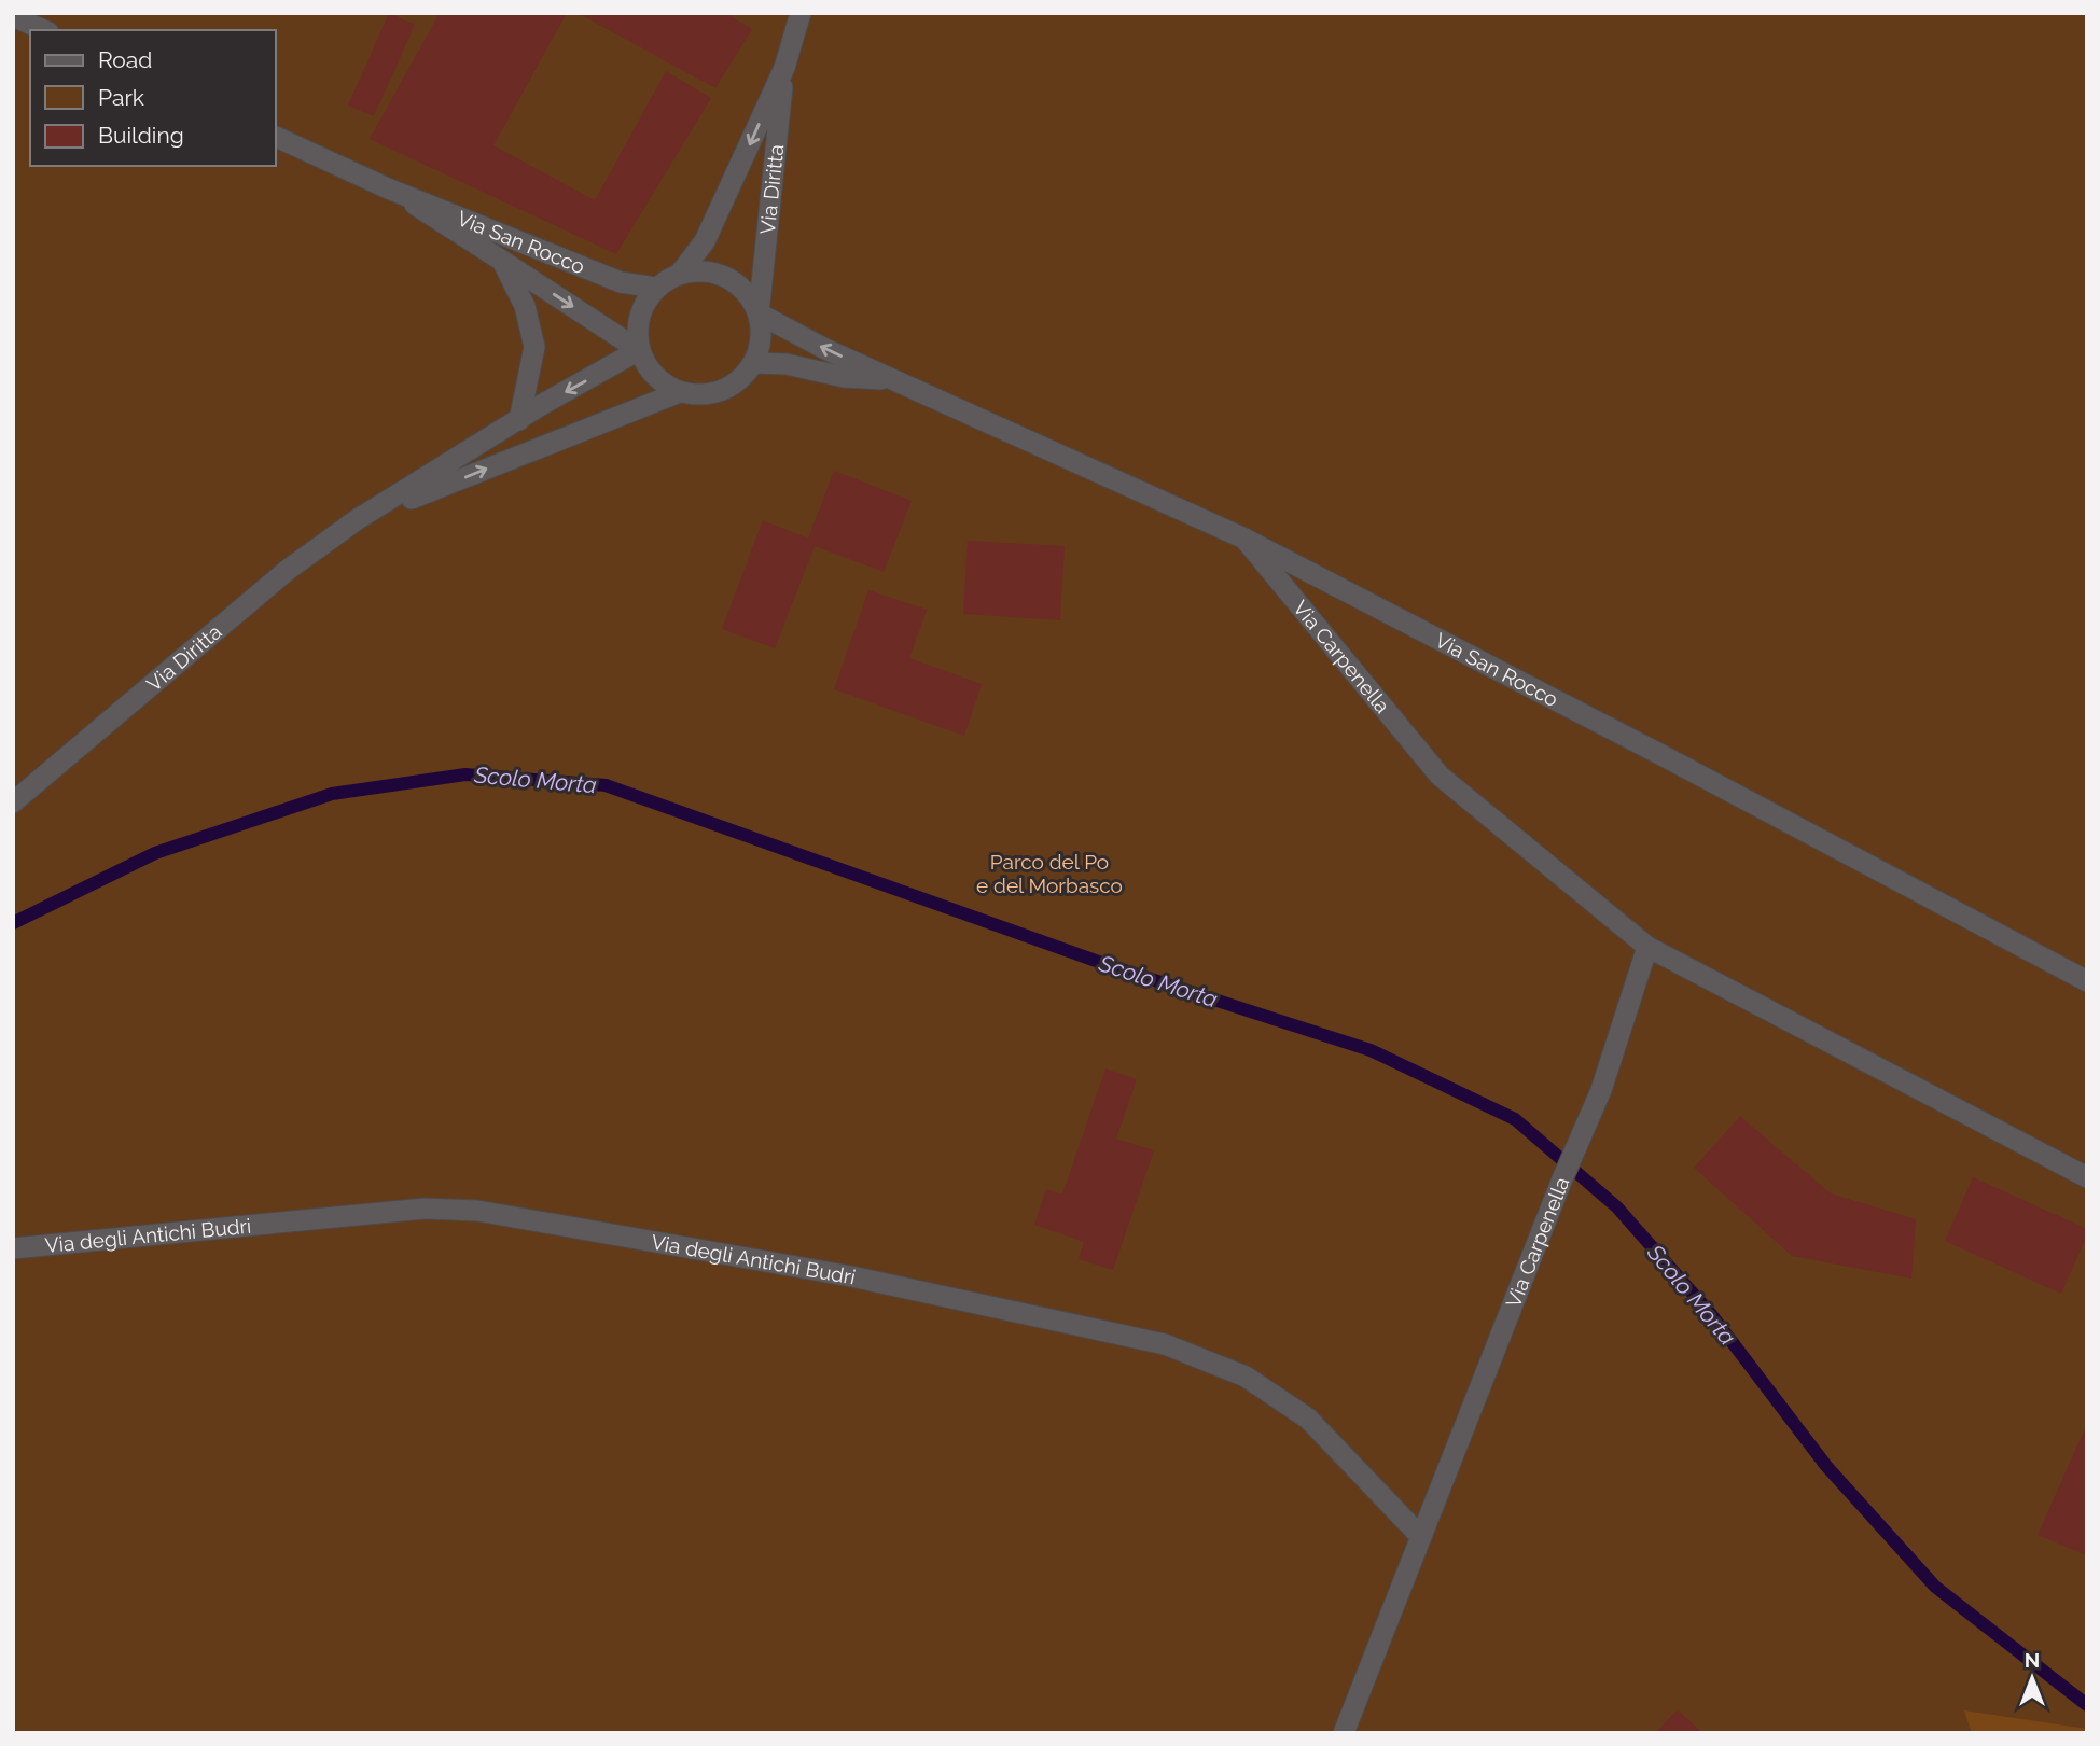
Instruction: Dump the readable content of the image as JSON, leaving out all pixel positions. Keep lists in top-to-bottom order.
{
  "streets": {
    "main road": [
      "Via Diritta",
      "Via San Rocco",
      "Via Carpenella",
      "Via degli Antichi Budri"
    ]
  },
  "crossings": [
    ["Via Diritta", "Via San Rocco"],
    ["Via San Rocco", "Via Carpenella"],
    ["Via Carpenella", "Via degli Antichi Budri"]
  ],
  "water": ["Scolo Morta"],
  "parks": ["Parco del Po e del Morbasco"],
  "legend": ["Road", "Park", "Building"],
  "north": "top"
}
